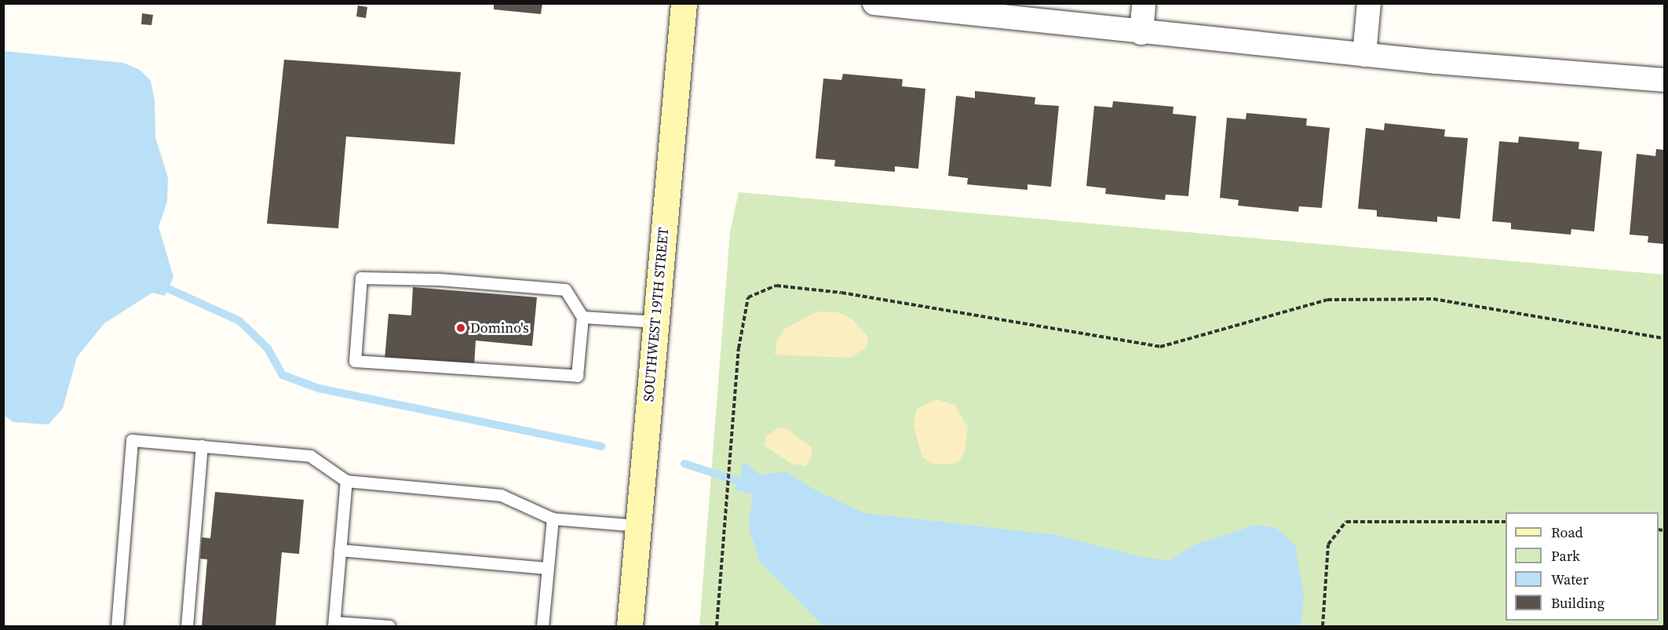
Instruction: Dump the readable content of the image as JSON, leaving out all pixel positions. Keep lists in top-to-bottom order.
{
  "streets": {
    "street": ["SOUTHWEST 19TH STREET"]
  },
  "places": ["Domino's"],
  "legend": [
    "Road",
    "Park",
    "Water",
    "Building"
  ]
}
